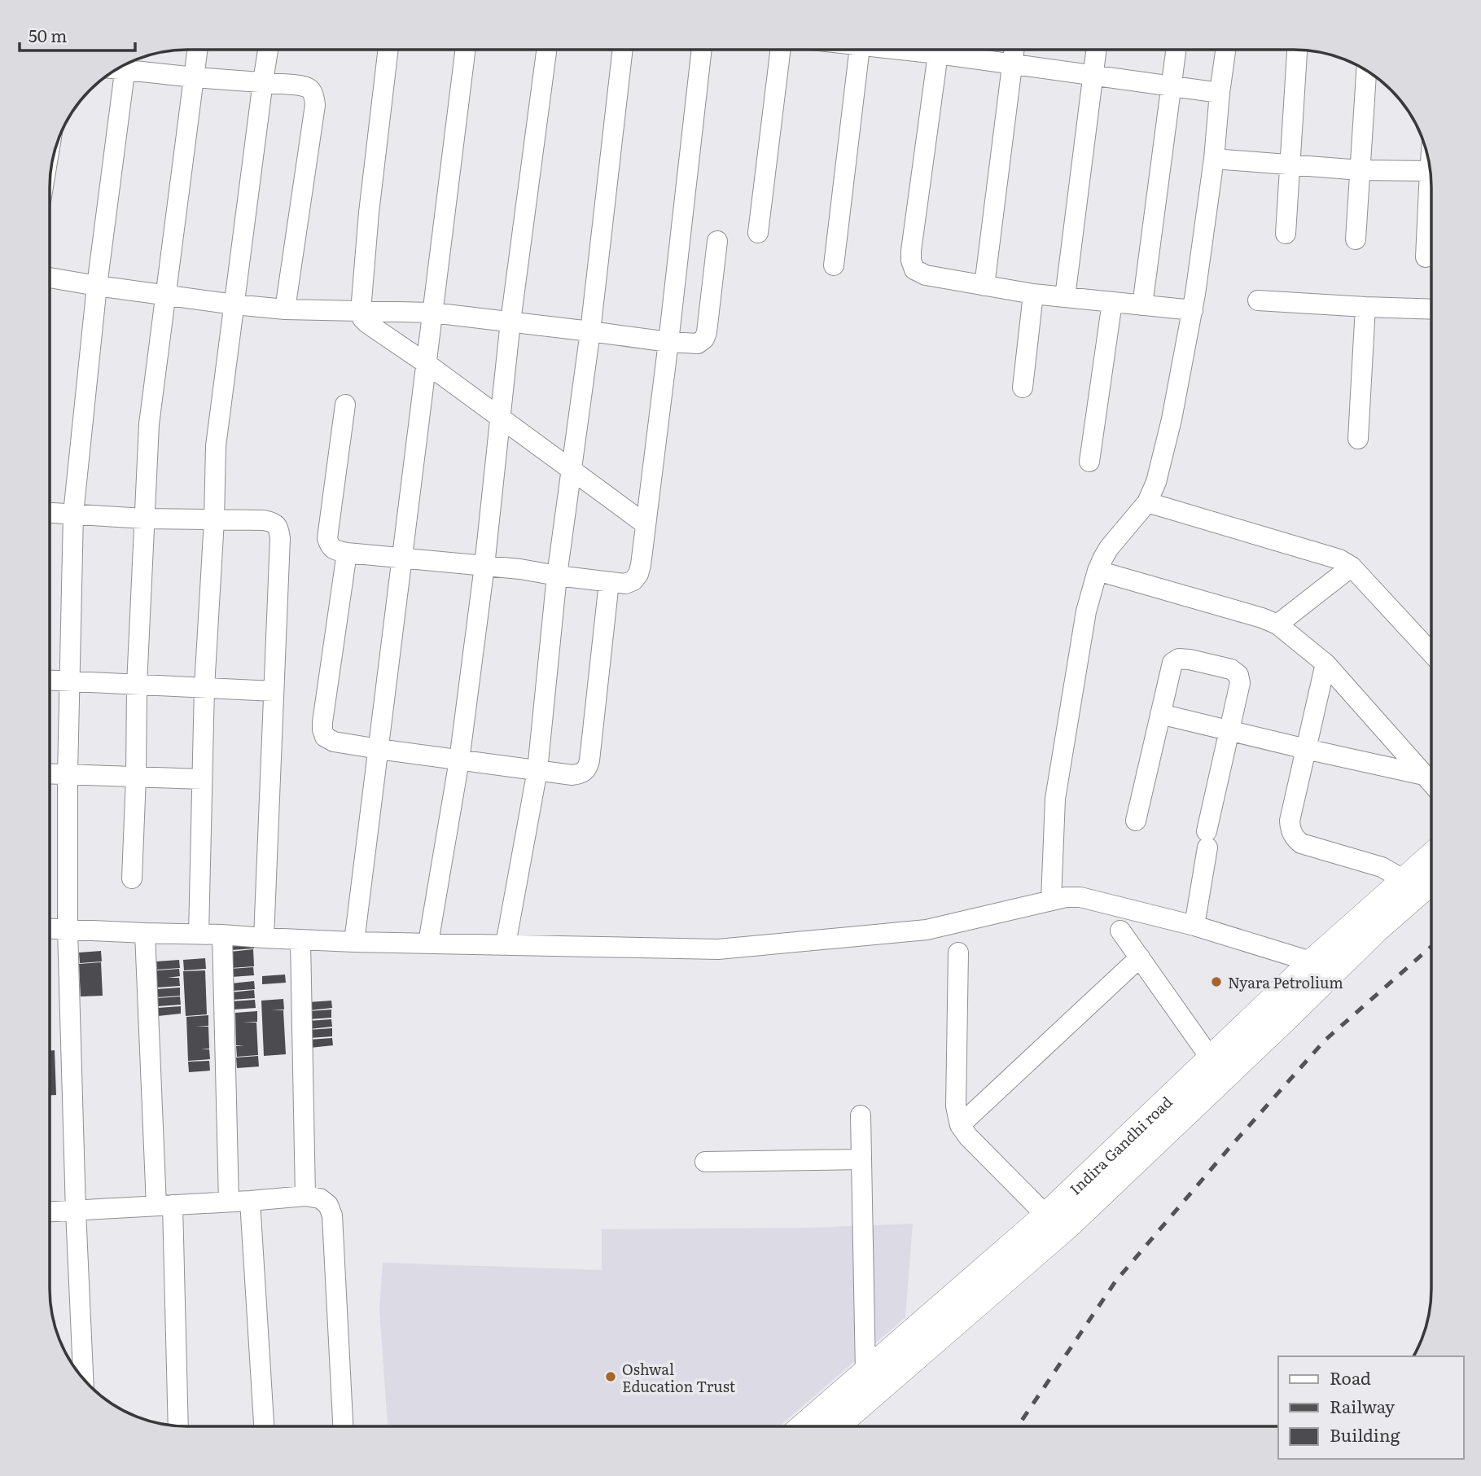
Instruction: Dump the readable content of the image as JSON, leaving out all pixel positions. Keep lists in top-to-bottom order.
{
  "streets": {
    "main road": ["Indira Gandhi road"]
  },
  "places": ["Nyara Petrolium", "Oshwal Education Trust"],
  "legend": ["Road", "Railway", "Building"],
  "scale_bar": "50 m"
}
